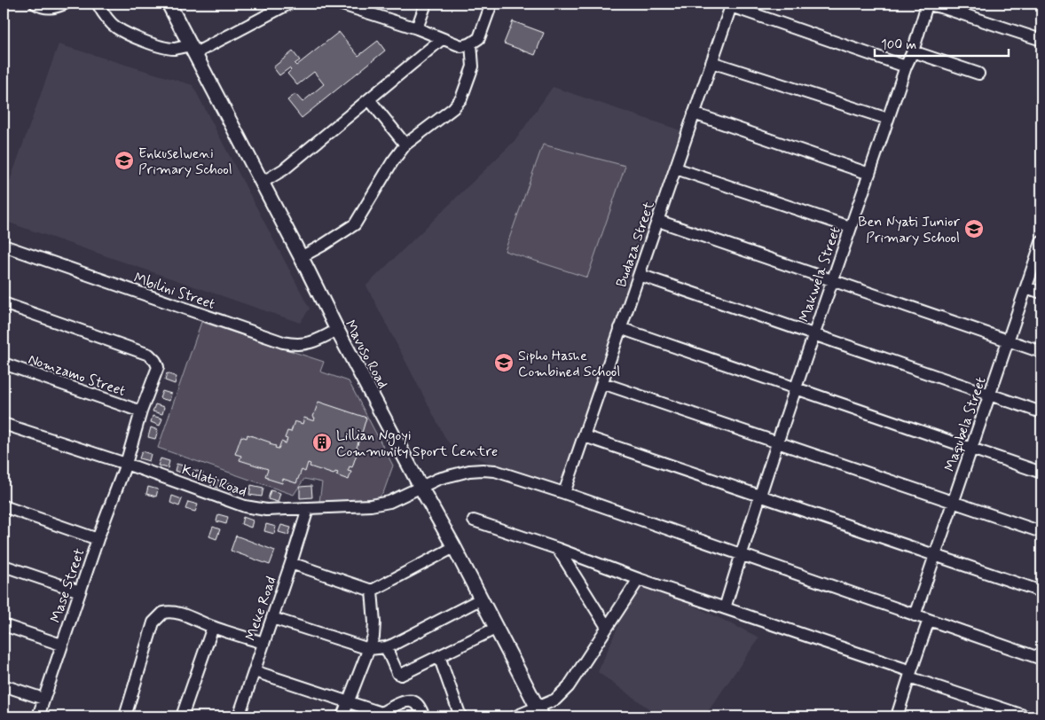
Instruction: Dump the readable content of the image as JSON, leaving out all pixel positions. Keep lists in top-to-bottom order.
{
  "streets": {
    "street": [
      "Budaza Street",
      "Makwela Street",
      "Mbilini Street",
      "Mavuso Road",
      "Nomzamo Street",
      "Maqubela Street",
      "Kulati Road",
      "Mase Street",
      "Meke Road"
    ]
  },
  "crossings": [
    ["Budaza Street", "Kulati Road"],
    ["Makwela Street", "Kulati Road"],
    ["Mbilini Street", "Mavuso Road"],
    ["Mavuso Road", "Kulati Road"],
    ["Nomzamo Street", "Mase Street"],
    ["Maqubela Street", "Kulati Road"],
    ["Kulati Road", "Mase Street"],
    ["Kulati Road", "Meke Road"]
  ],
  "places": {
    "school or university": ["Enkuselweni Primary School", "Ben Nyati Junior Primary School", "Sipho Hashe Combined School"],
    "building": ["Lillian Ngoyi Community Sport Centre"]
  },
  "scale_bar": "100 m"
}
